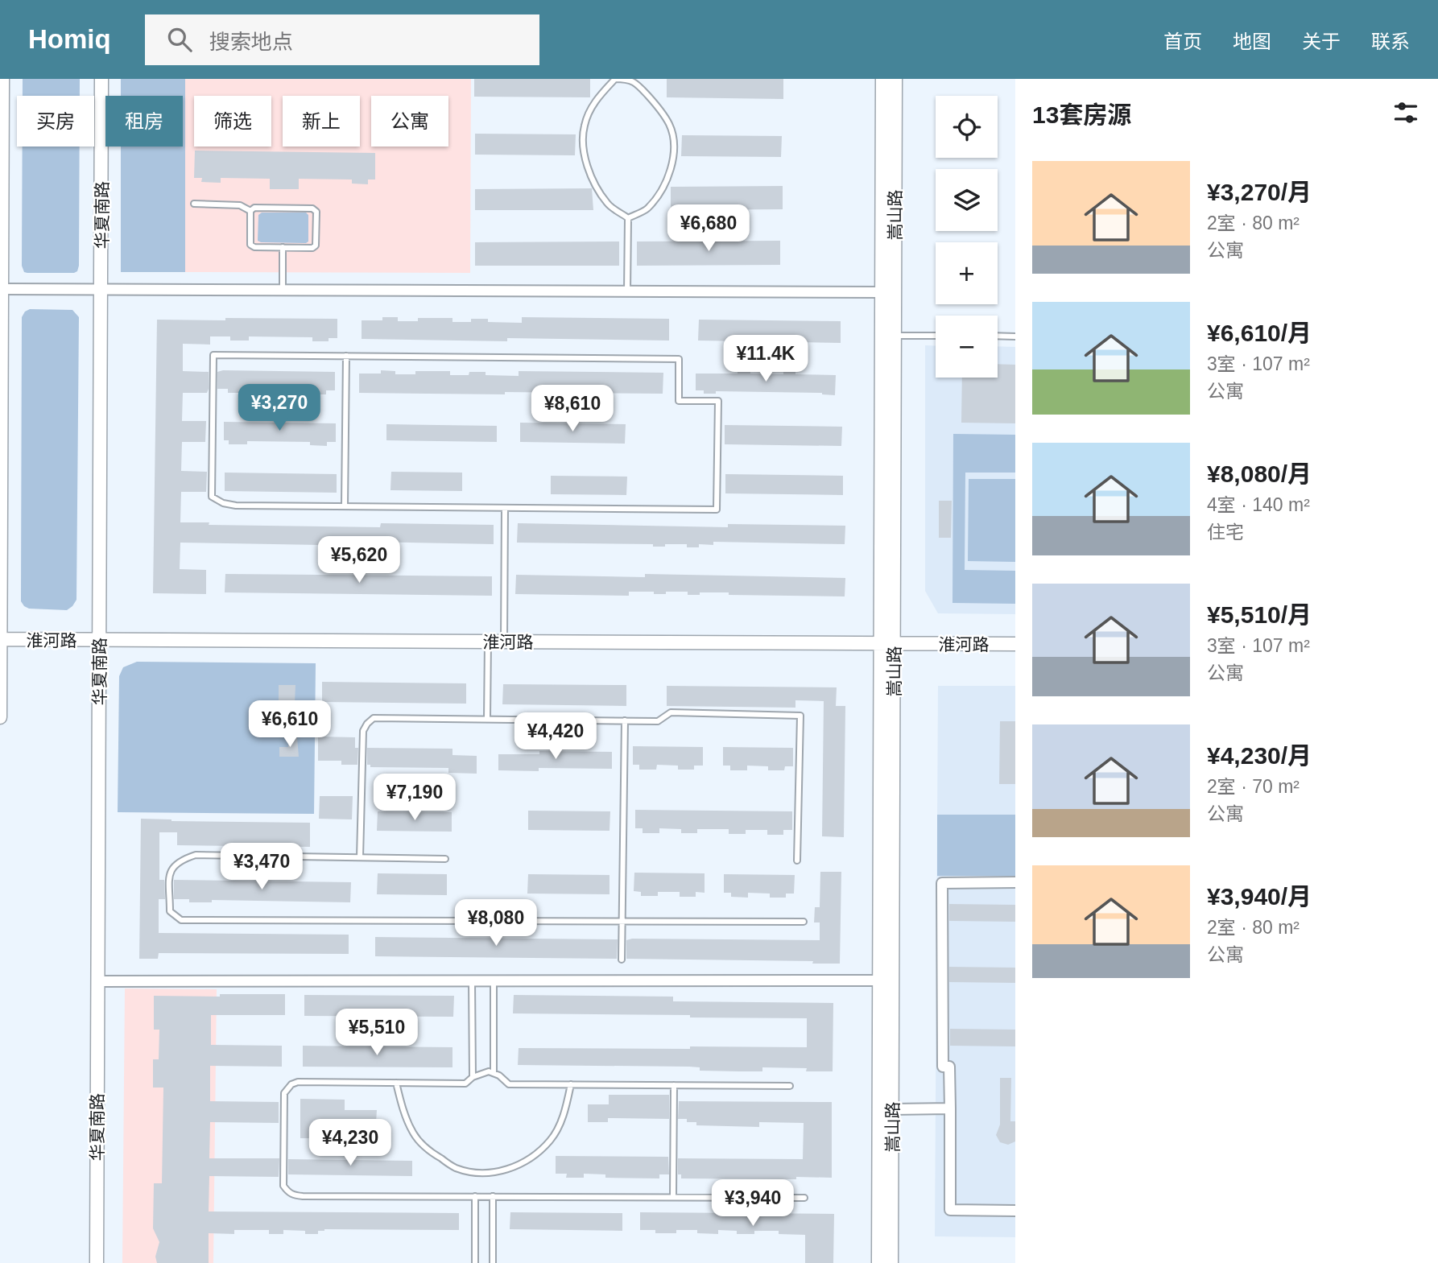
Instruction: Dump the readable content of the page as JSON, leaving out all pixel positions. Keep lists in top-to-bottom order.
{
  "streets": {
    "street": ["华夏南路", "嵩山路", "淮河路"]
  },
  "crossings": [
    ["华夏南路", "淮河路"],
    ["嵩山路", "淮河路"]
  ],
  "page": {
    "header": "Homiq",
    "search": "搜索地点",
    "nav": [
      "首页",
      "地图",
      "关于",
      "联系"
    ],
    "heading": "13套房源",
    "map_buttons": ["+", "−"],
    "chip": [
      "买房",
      "租房",
      "筛选",
      "新上",
      "公寓"
    ],
    "list": [
      {
        "name": "¥3,270/月",
        "note": "2室 · 80 m² · 公寓"
      },
      {
        "name": "¥6,610/月",
        "note": "3室 · 107 m² · 公寓"
      },
      {
        "name": "¥8,080/月",
        "note": "4室 · 140 m² · 住宅"
      },
      {
        "name": "¥5,510/月",
        "note": "3室 · 107 m² · 公寓"
      },
      {
        "name": "¥4,230/月",
        "note": "2室 · 70 m² · 公寓"
      },
      {
        "name": "¥3,940/月",
        "note": "2室 · 80 m² · 公寓"
      }
    ],
    "price": [
      "¥6,680",
      "¥11.4K",
      "¥3,270",
      "¥8,610",
      "¥5,620",
      "¥6,610",
      "¥4,420",
      "¥7,190",
      "¥3,470",
      "¥8,080",
      "¥5,510",
      "¥4,230",
      "¥3,940"
    ]
  }
}
